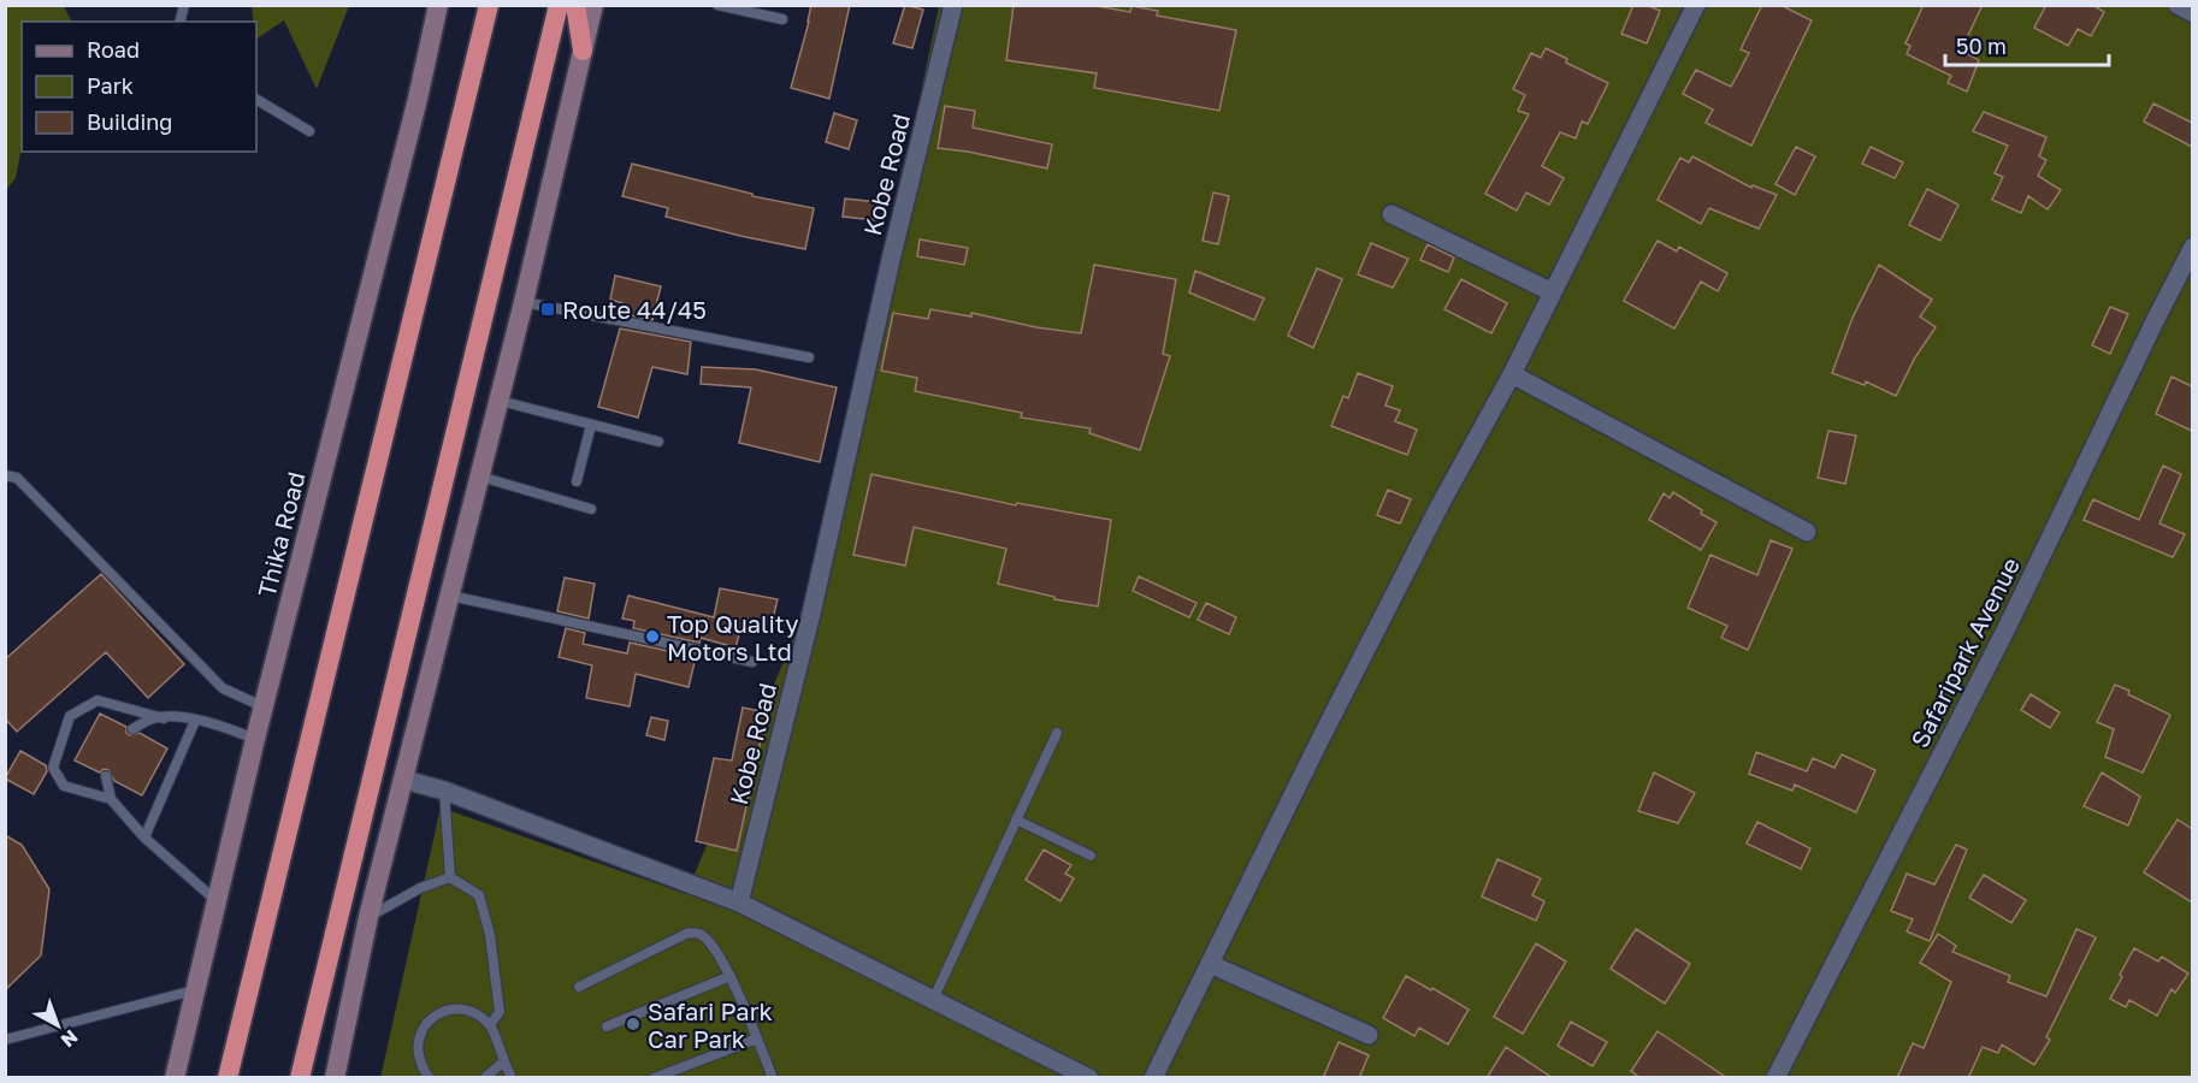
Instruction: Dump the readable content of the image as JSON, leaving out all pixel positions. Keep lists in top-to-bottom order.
{
  "streets": {
    "main road": ["Thika Road"],
    "street": ["Kobe Road", "Safaripark Avenue"]
  },
  "places": {
    "transit": ["Route 44/45"],
    "other": ["Top Quality Motors Ltd", "Safari Park Car Park"]
  },
  "legend": ["Road", "Park", "Building"],
  "scale_bar": "50 m",
  "north": "bottom right"
}
